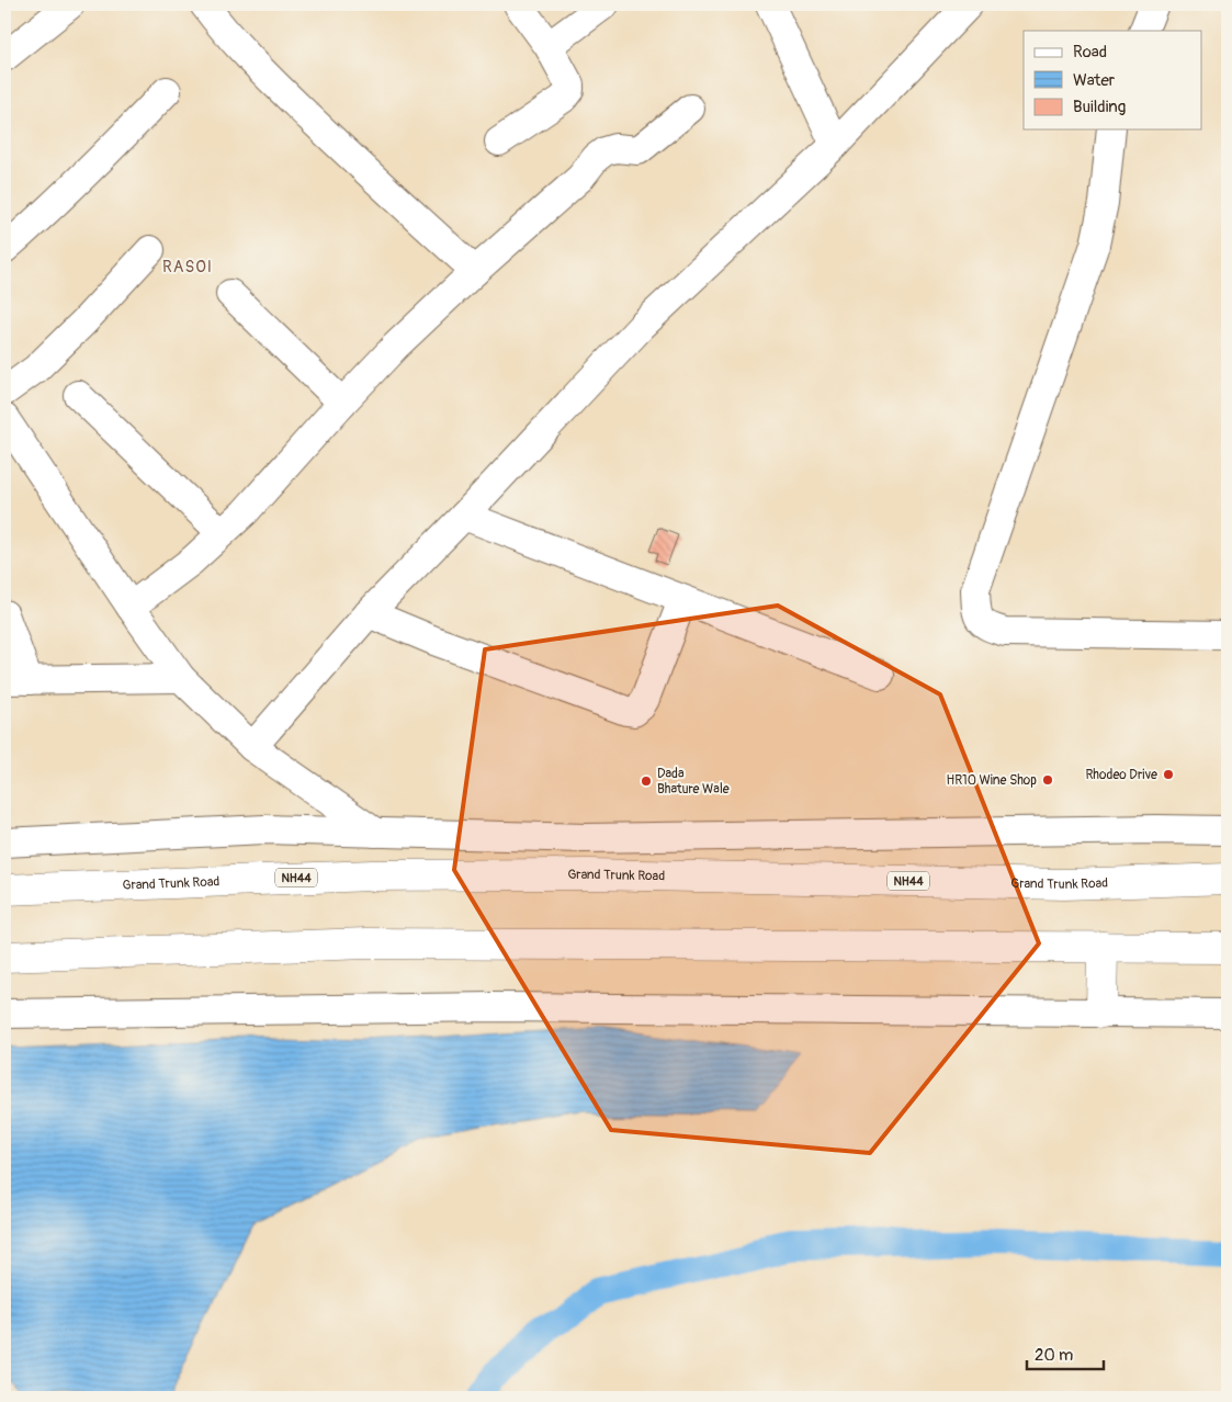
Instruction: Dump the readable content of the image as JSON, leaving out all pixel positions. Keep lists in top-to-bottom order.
{
  "streets": {
    "highway": ["Grand Trunk Road", "NH44"]
  },
  "districts": ["RASOI"],
  "places": ["Rhodeo Drive", "HR10 Wine Shop", "Dada Bhature Wale"],
  "legend": ["Road", "Water", "Building"],
  "scale_bar": "20 m"
}
